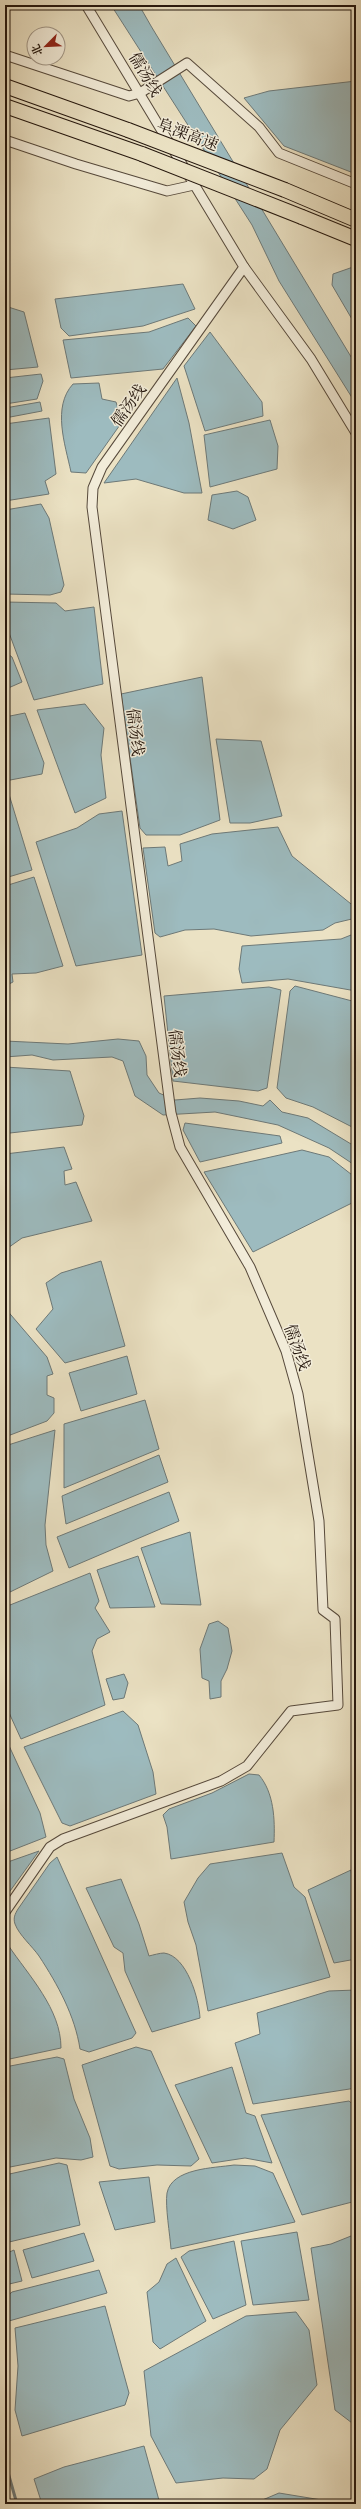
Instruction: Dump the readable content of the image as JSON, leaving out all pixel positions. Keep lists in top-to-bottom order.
{
  "streets": {
    "highway": ["阜溧高速"],
    "street": ["儒汤线"]
  },
  "north": "bottom left"
}
